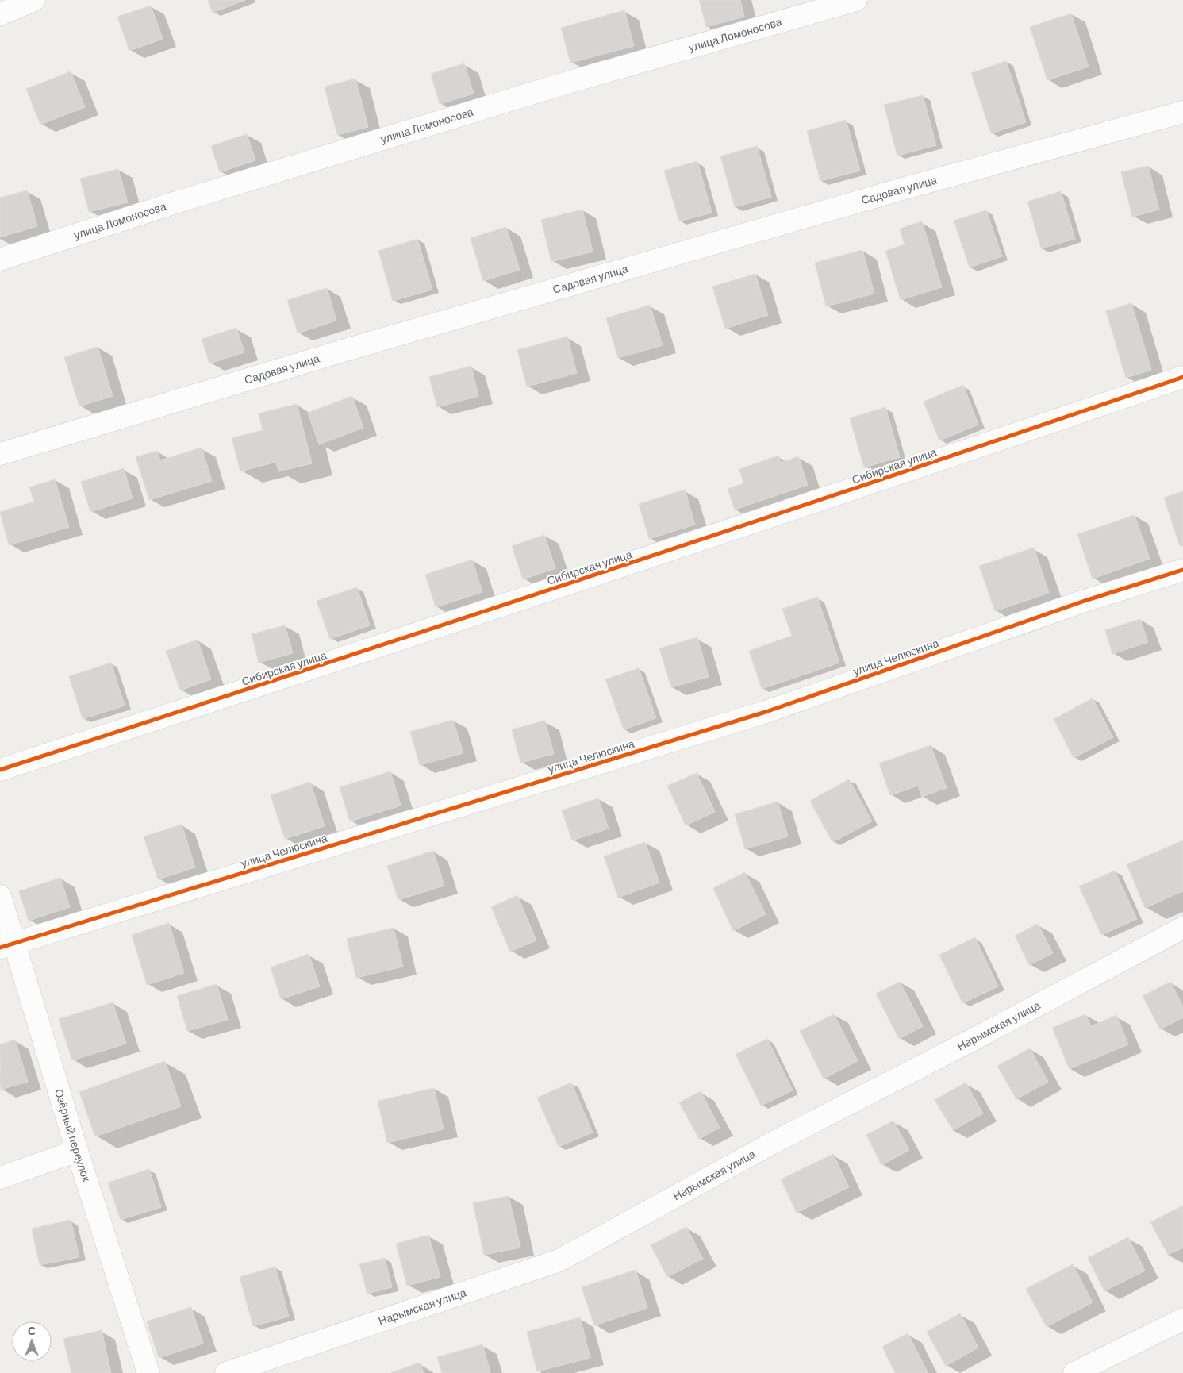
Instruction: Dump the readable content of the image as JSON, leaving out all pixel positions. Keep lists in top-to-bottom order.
{
  "streets": {
    "street": [
      "улица Ломоносова",
      "Садовая улица",
      "Сибирская улица",
      "улица Челюскина",
      "Нарымская улица",
      "Озёрный переулок"
    ]
  },
  "crossings": [
    ["улица Челюскина", "Озёрный переулок"]
  ],
  "north": "top"
}
